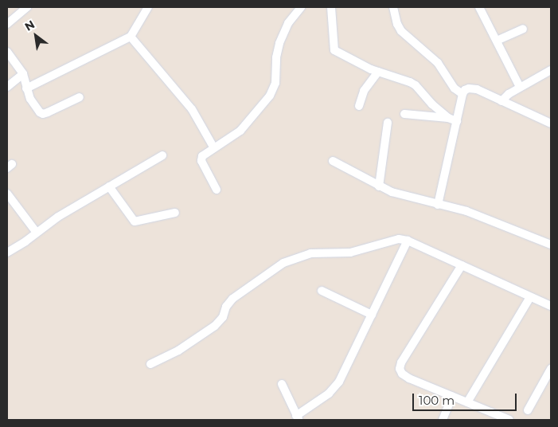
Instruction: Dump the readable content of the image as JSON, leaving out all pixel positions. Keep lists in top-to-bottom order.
{
  "scale_bar": "100 m",
  "north": "top left"
}
